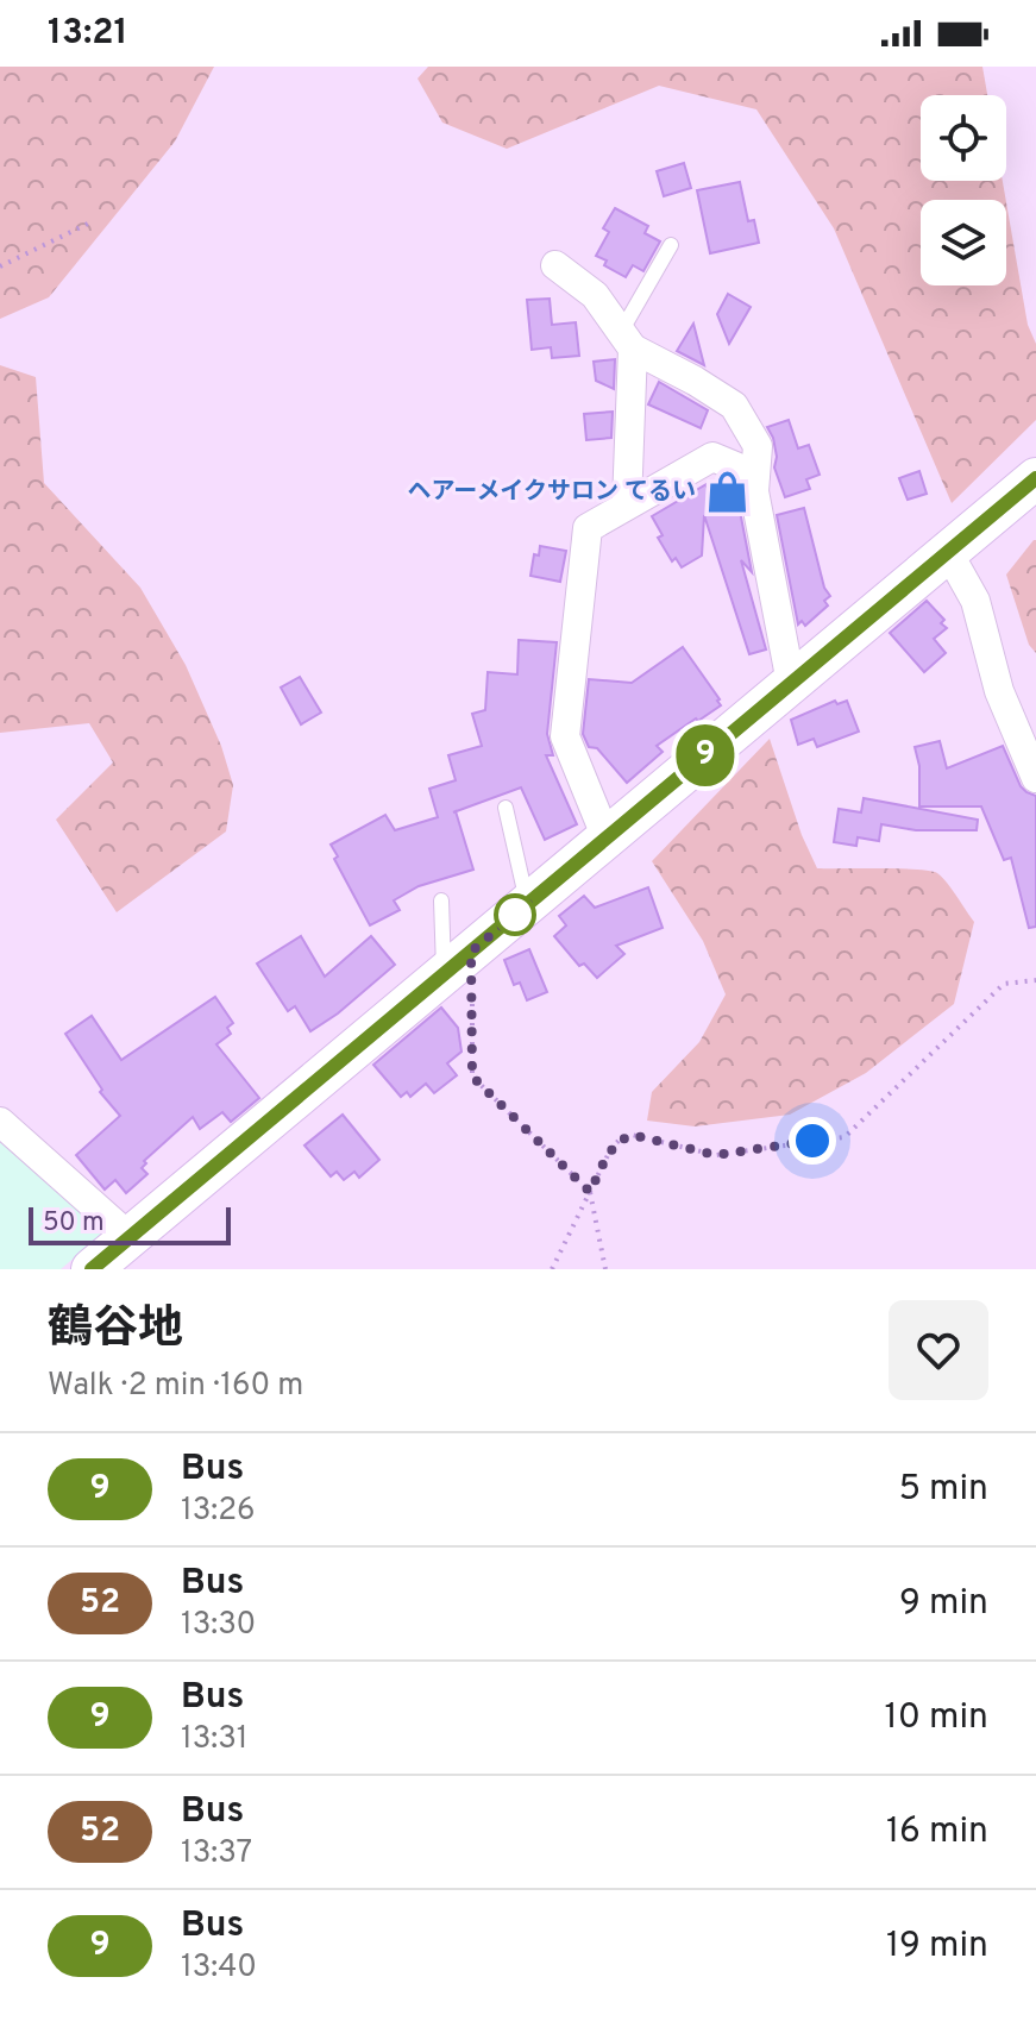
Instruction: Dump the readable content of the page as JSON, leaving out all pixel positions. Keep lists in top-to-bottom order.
{
  "places": {
    "shop": ["ヘアーメイクサロン てるい"]
  },
  "lines": ["bus line 9"],
  "scale_bar": "50 m",
  "page": {
    "status": "13:21",
    "on_map": "9",
    "scale": "50 m",
    "heading": ["鶴谷地", "Walk · 2 min · 160 m"],
    "list": [
      {
        "mark": "9",
        "name": "Bus",
        "note": "13:26",
        "value": "5 min"
      },
      {
        "mark": "52",
        "name": "Bus",
        "note": "13:30",
        "value": "9 min"
      },
      {
        "mark": "9",
        "name": "Bus",
        "note": "13:31",
        "value": "10 min"
      },
      {
        "mark": "52",
        "name": "Bus",
        "note": "13:37",
        "value": "16 min"
      },
      {
        "mark": "9",
        "name": "Bus",
        "note": "13:40",
        "value": "19 min"
      }
    ]
  }
}
